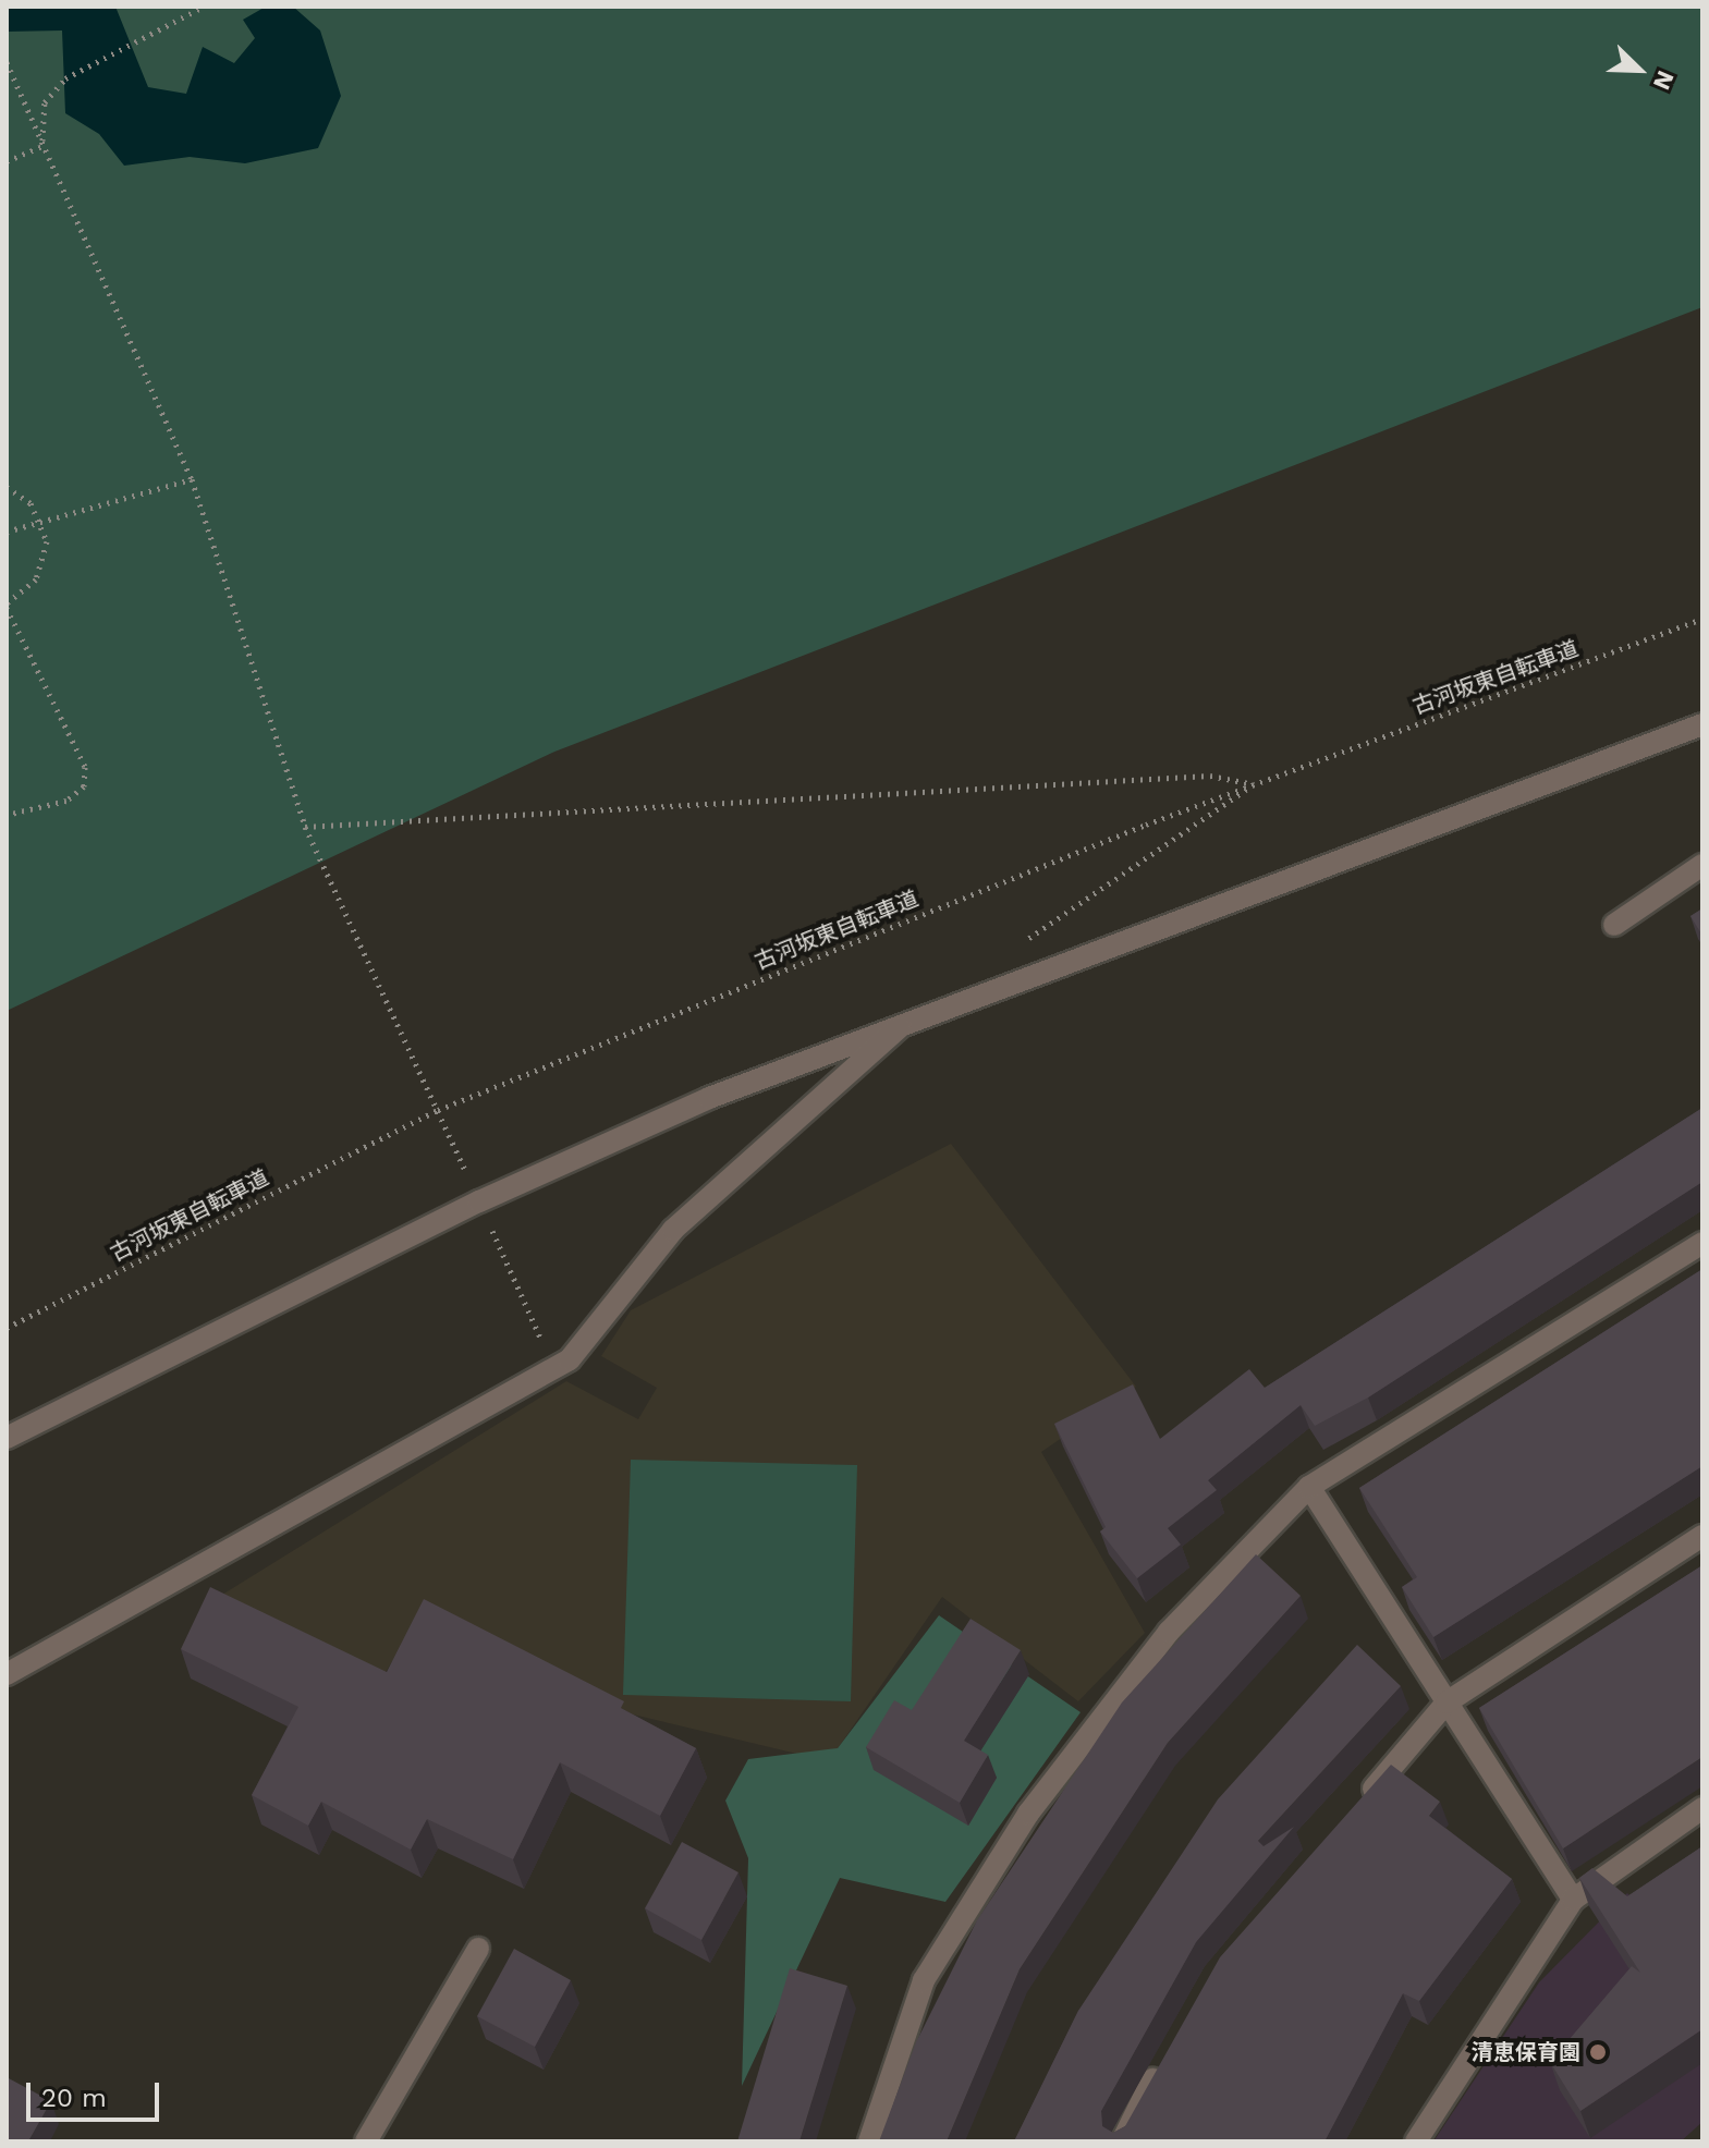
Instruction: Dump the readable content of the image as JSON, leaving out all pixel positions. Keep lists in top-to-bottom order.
{
  "streets": {
    "path": ["古河坂東自転車道"]
  },
  "places": ["清恵保育園"],
  "scale_bar": "20 m",
  "north": "bottom right"
}
